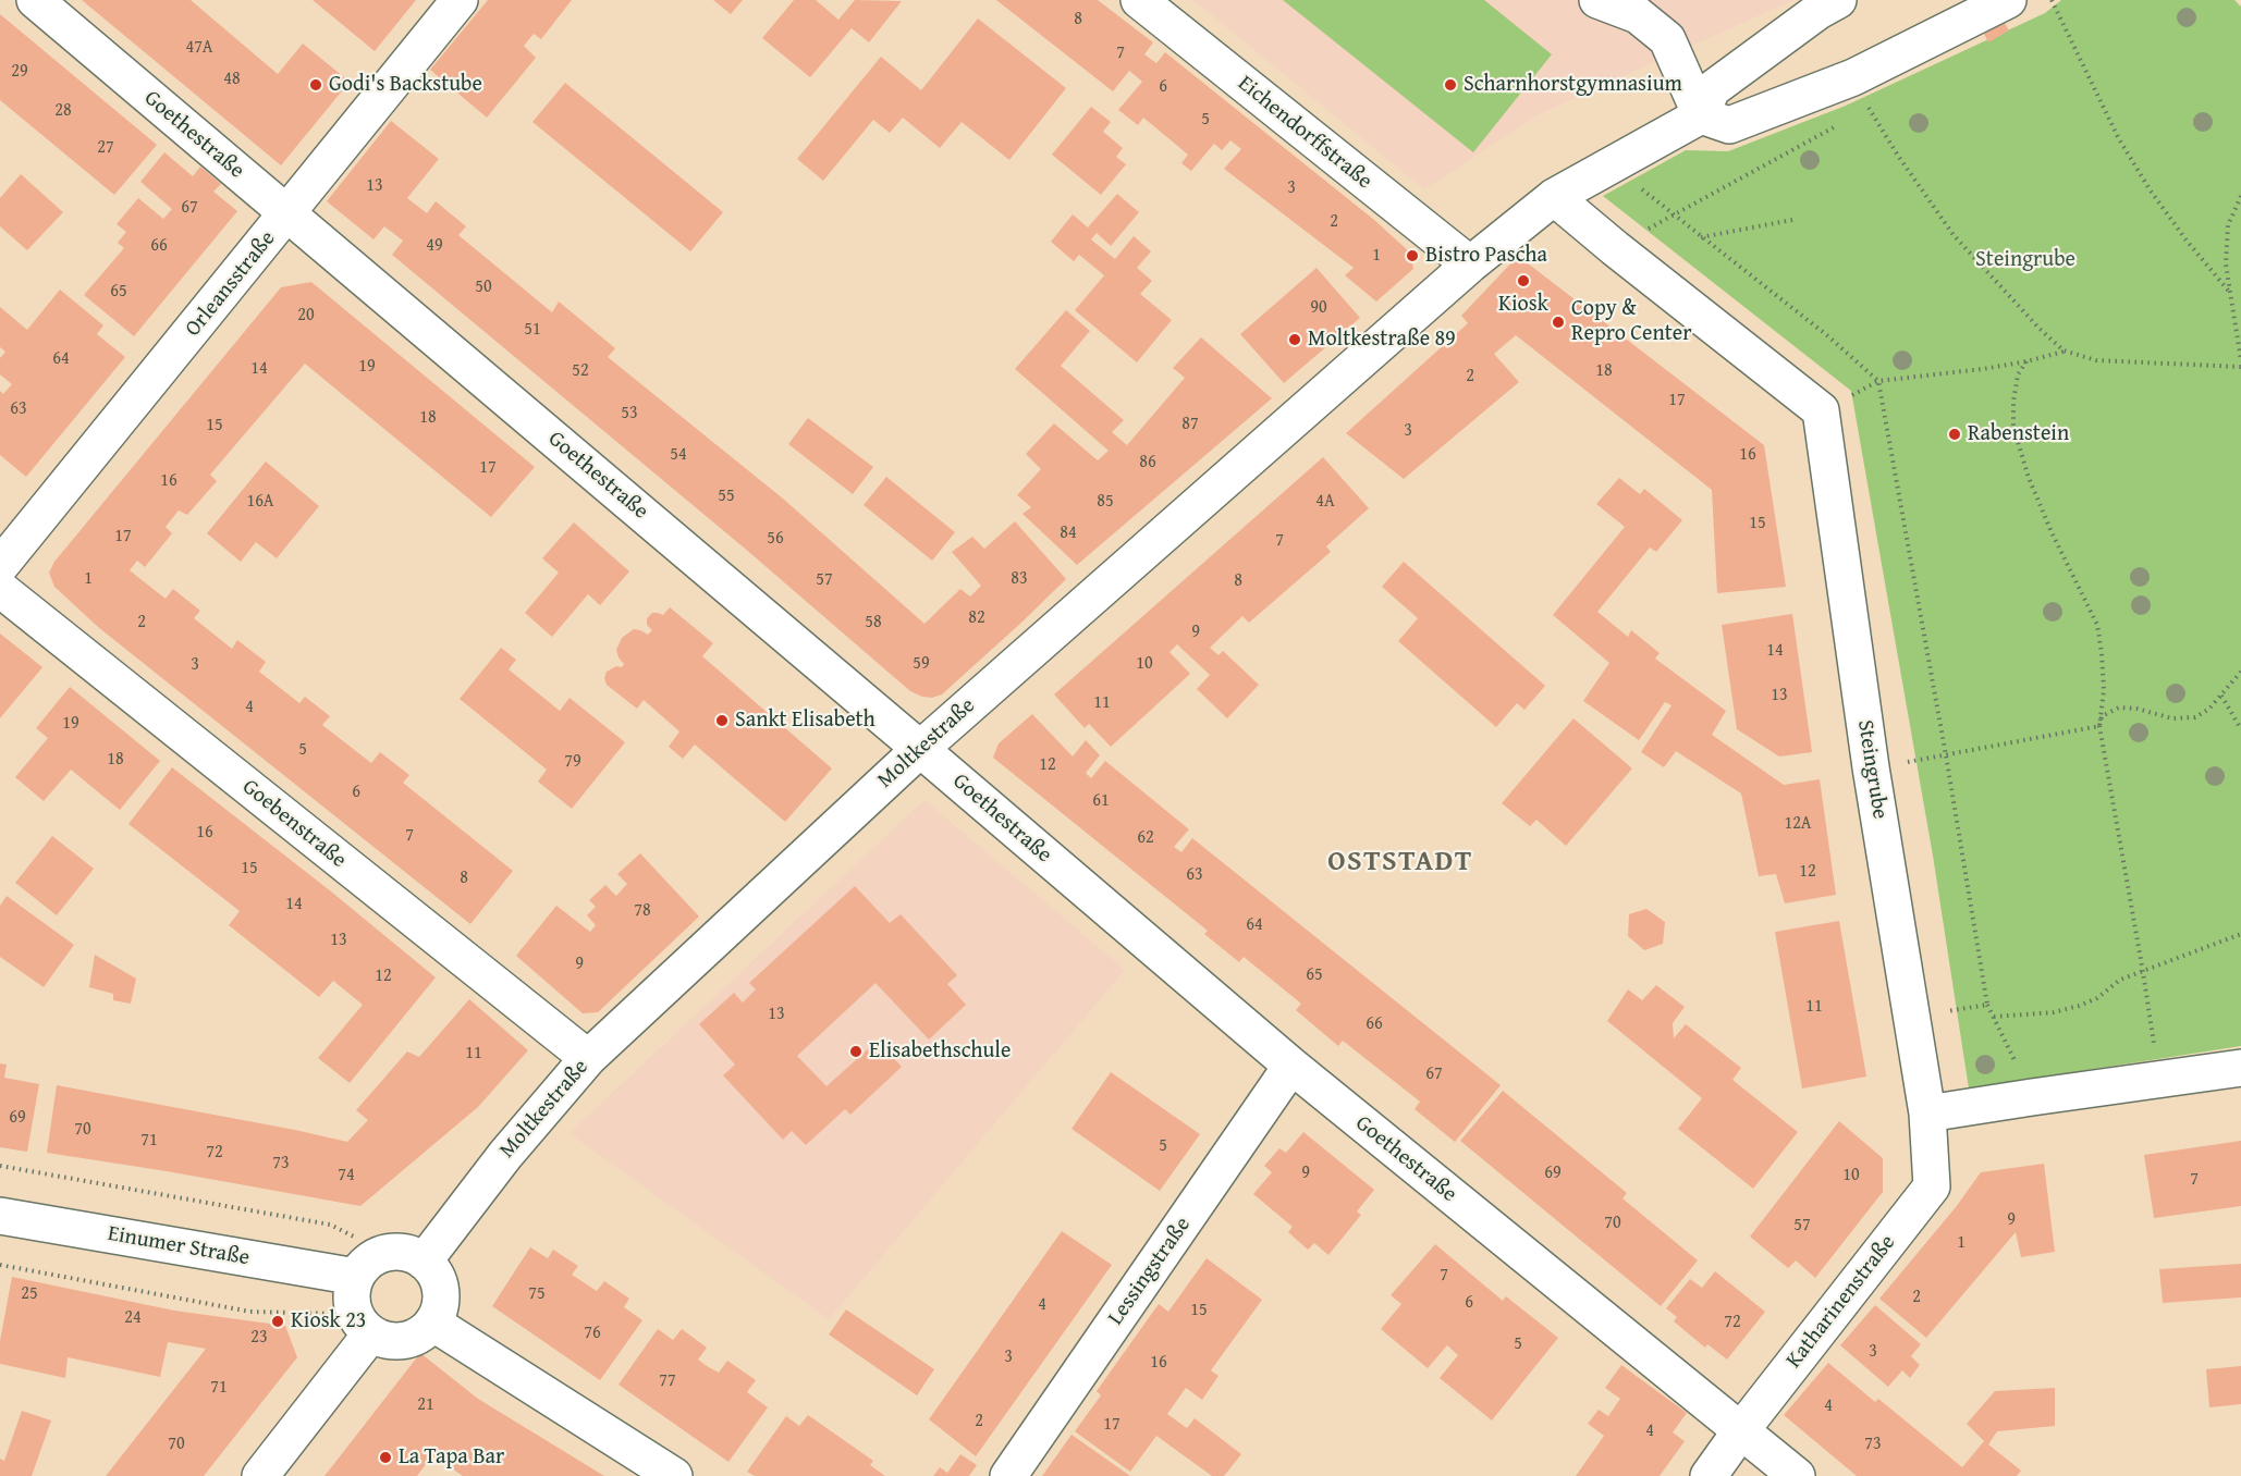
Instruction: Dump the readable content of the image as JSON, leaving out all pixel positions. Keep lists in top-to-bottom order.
{
  "streets": {
    "street": [
      "Eichendorffstraße",
      "Goethestraße",
      "Orleansstraße",
      "Moltkestraße",
      "Steingrube",
      "Goebenstraße",
      "Einumer Straße",
      "Lessingstraße",
      "Katharinenstraße"
    ]
  },
  "crossings": [
    ["Eichendorffstraße", "Moltkestraße"],
    ["Goethestraße", "Orleansstraße"],
    ["Goethestraße", "Moltkestraße"],
    ["Goethestraße", "Lessingstraße"],
    ["Goethestraße", "Katharinenstraße"],
    ["Moltkestraße", "Goebenstraße"],
    ["Moltkestraße", "Einumer Straße"],
    ["Steingrube", "Katharinenstraße"]
  ],
  "districts": ["OSTSTADT"],
  "parks": ["Steingrube"],
  "places": [
    "Godi's Backstube",
    "Scharnhorstgymnasium",
    "Bistro Pascha",
    "Kiosk",
    "Copy & Repro Center",
    "Moltkestraße 89",
    "Rabenstein",
    "Sankt Elisabeth",
    "Elisabethschule",
    "Kiosk 23",
    "La Tapa Bar"
  ],
  "house_numbers": [
    "8",
    "47A",
    "7",
    "29",
    "48",
    "6",
    "28",
    "5",
    "27",
    "13",
    "3",
    "67",
    "2",
    "66",
    "49",
    "1",
    "50",
    "65",
    "90",
    "20",
    "51",
    "64",
    "19",
    "14",
    "52",
    "18",
    "2",
    "17",
    "63",
    "53",
    "18",
    "87",
    "15",
    "3",
    "54",
    "16",
    "86",
    "17",
    "16",
    "55",
    "16A",
    "85",
    "4A",
    "15",
    "84",
    "17",
    "56",
    "7",
    "1",
    "83",
    "57",
    "8",
    "82",
    "2",
    "58",
    "9",
    "14",
    "59",
    "10",
    "3",
    "13",
    "11",
    "4",
    "19",
    "5",
    "18",
    "79",
    "12",
    "6",
    "61",
    "12A",
    "16",
    "7",
    "62",
    "15",
    "12",
    "63",
    "8",
    "14",
    "78",
    "64",
    "13",
    "9",
    "65",
    "12",
    "11",
    "13",
    "66",
    "11",
    "67",
    "69",
    "70",
    "71",
    "5",
    "72",
    "73",
    "9",
    "69",
    "74",
    "10",
    "7",
    "9",
    "70",
    "57",
    "1",
    "7",
    "25",
    "75",
    "2",
    "6",
    "4",
    "15",
    "24",
    "72",
    "76",
    "23",
    "5",
    "3",
    "3",
    "16",
    "77",
    "71",
    "21",
    "4",
    "2",
    "17",
    "4",
    "70",
    "73"
  ]
}
